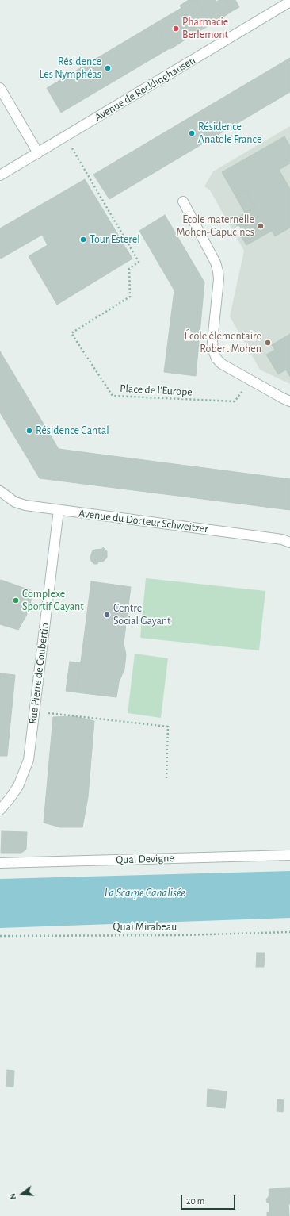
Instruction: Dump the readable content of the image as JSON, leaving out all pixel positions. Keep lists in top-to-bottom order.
{
  "streets": {
    "street": [
      "Avenue de Recklinghausen",
      "Avenue du Docteur Schweitzer",
      "Rue Pierre de Coubertin",
      "Quai Devigne"
    ],
    "path": ["Place de l'Europe", "Quai Mirabeau"]
  },
  "crossings": [
    ["Avenue de Recklinghausen", "Place de l'Europe"],
    ["Avenue du Docteur Schweitzer", "Rue Pierre de Coubertin"]
  ],
  "water": ["La Scarpe Canalisée"],
  "places": [
    "Pharmacie Berlemont",
    "Résidence Les Nymphéas",
    "Résidence Anatole France",
    "École maternelle Mohen-Capucines",
    "Tour Esterel",
    "École élémentaire Robert Mohen",
    "Résidence Cantal",
    "Complexe Sportif Gayant",
    "Centre Social Gayant"
  ],
  "scale_bar": "20 m",
  "north": "left"
}
